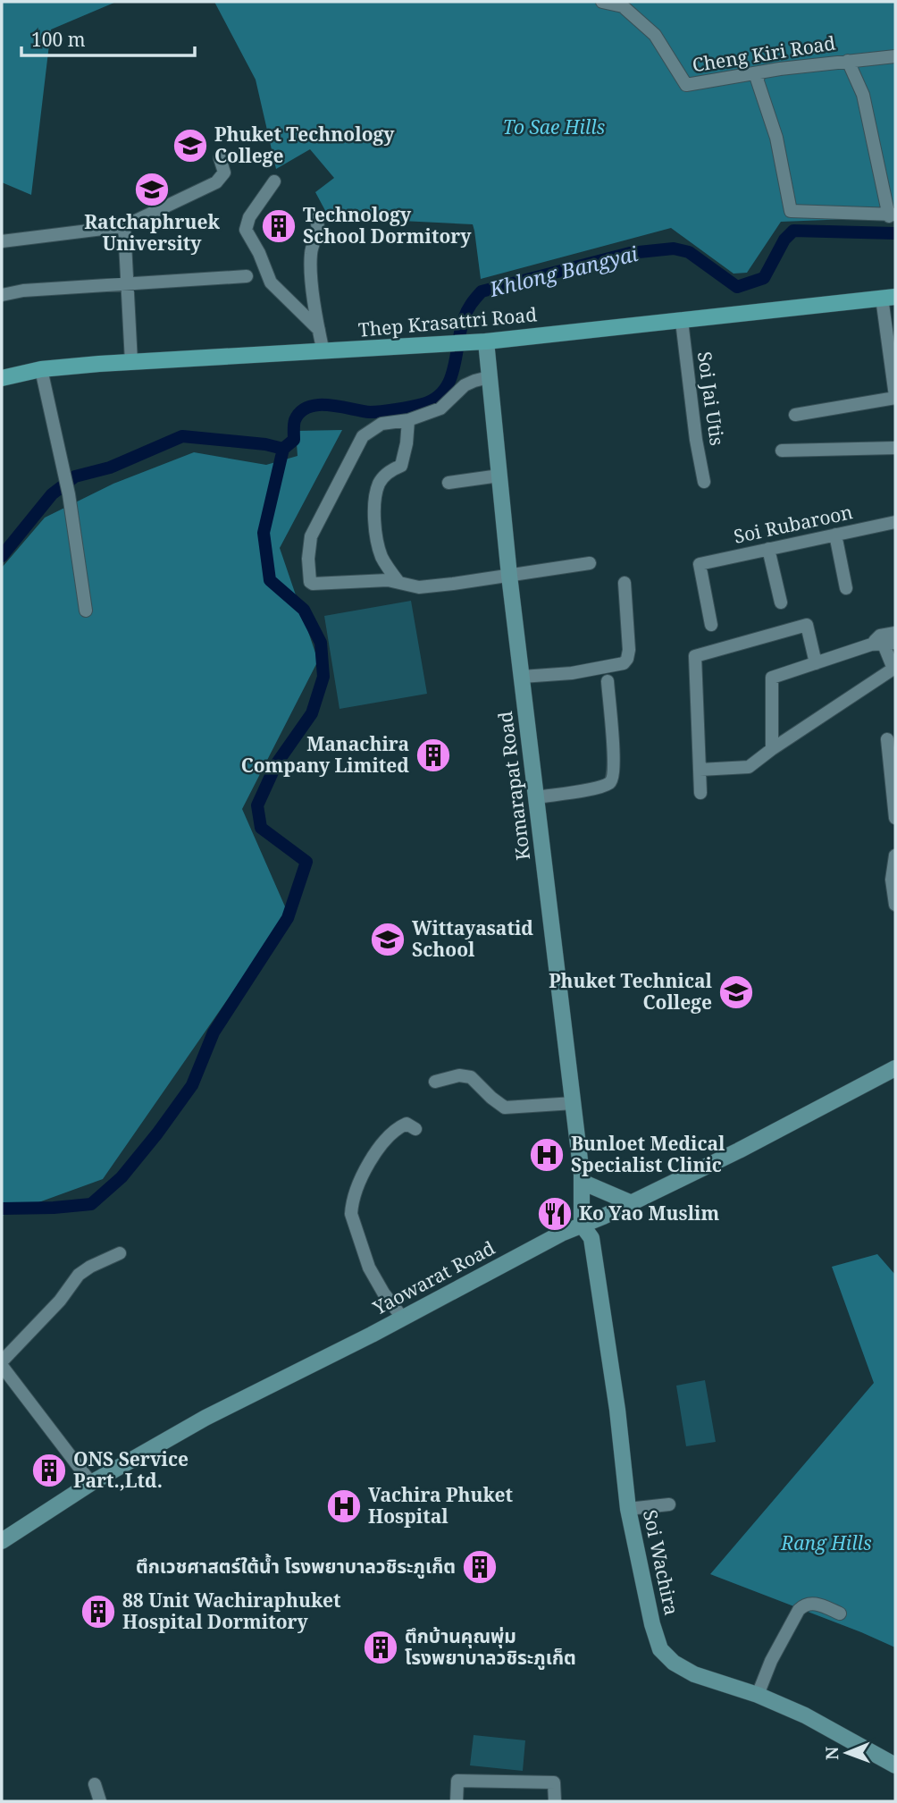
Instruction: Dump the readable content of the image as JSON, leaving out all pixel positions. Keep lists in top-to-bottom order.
{
  "streets": {
    "main road": ["Thep Krasattri Road"],
    "street": [
      "Cheng Kiri Road",
      "Soi Jai Utis",
      "Soi Rubaroon",
      "Komarapat Road",
      "Yaowarat Road",
      "Soi Wachira"
    ]
  },
  "crossings": [
    ["Thep Krasattri Road", "Soi Jai Utis"],
    ["Thep Krasattri Road", "Komarapat Road"],
    ["Komarapat Road", "Yaowarat Road"],
    ["Komarapat Road", "Soi Wachira"],
    ["Yaowarat Road", "Soi Wachira"]
  ],
  "water": ["Khlong Bangyai"],
  "parks": ["To Sae Hills", "Rang Hills"],
  "places": {
    "school or university": [
      "Phuket Technology College",
      "Ratchaphruek University",
      "Wittayasatid School",
      "Phuket Technical College"
    ],
    "building": [
      "Technology School Dormitory",
      "Manachira Company Limited",
      "ONS Service Part.,Ltd.",
      "ตึกเวชศาสตร์ใต้น้ำ โรงพยาบาลวชิระภูเก็ต",
      "88 Unit Wachiraphuket Hospital Dormitory",
      "ตึกบ้านคุณพุ่ม โรงพยาบาลวชิระภูเก็ต"
    ],
    "hospital": ["Bunloet Medical Specialist Clinic", "Vachira Phuket Hospital"],
    "restaurant": ["Ko Yao Muslim"]
  },
  "scale_bar": "100 m",
  "north": "left"
}
